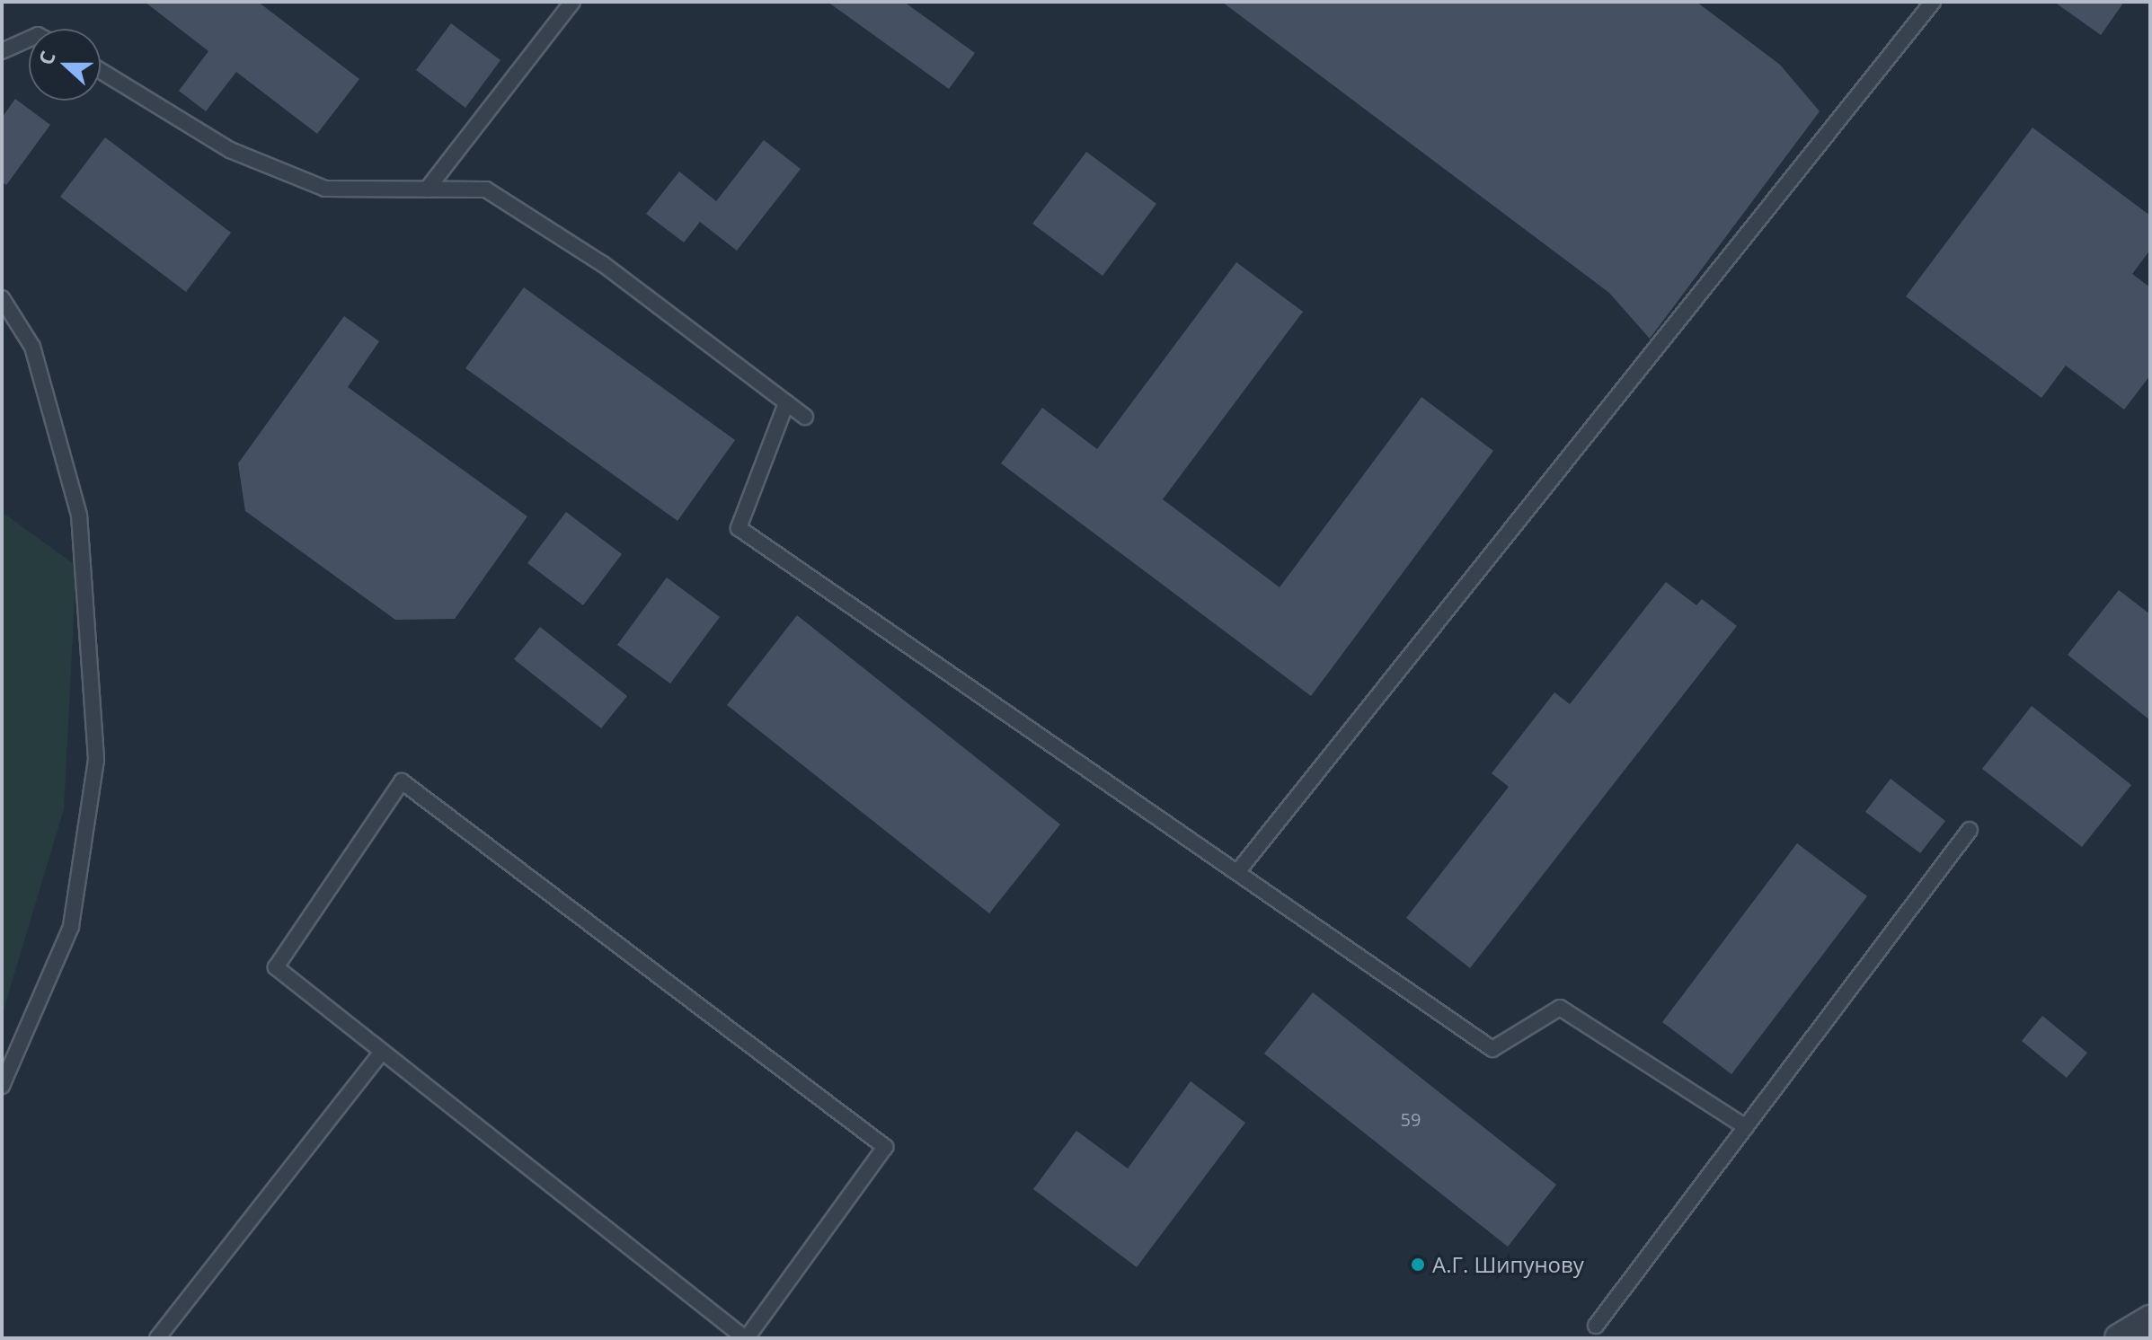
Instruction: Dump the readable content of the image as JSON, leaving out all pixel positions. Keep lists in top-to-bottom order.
{
  "places": ["А.Г. Шипунову"],
  "house_numbers": ["59"],
  "north": "left"
}
